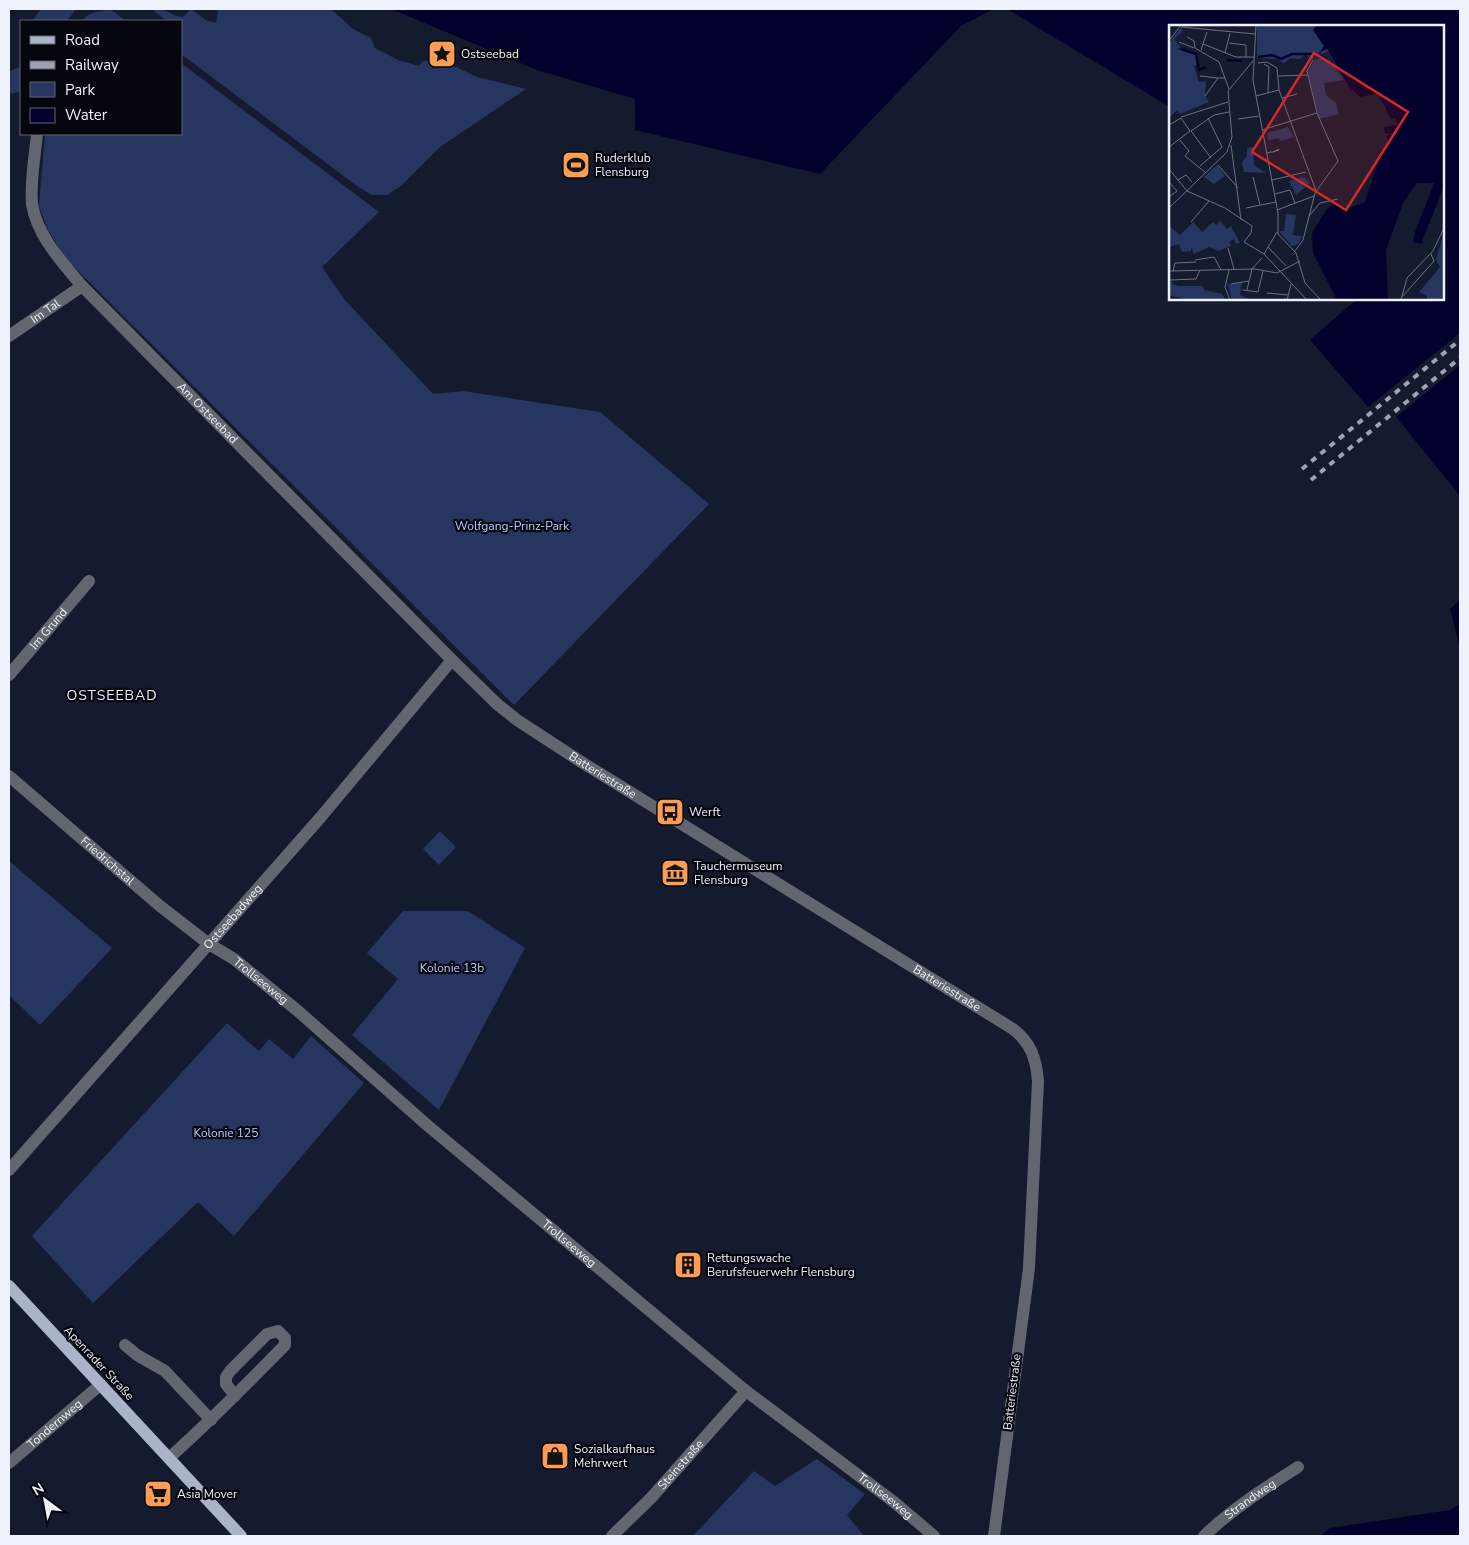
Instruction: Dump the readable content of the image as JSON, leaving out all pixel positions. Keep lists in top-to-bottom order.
{
  "streets": {
    "main road": ["Apenrader Straße"],
    "street": [
      "Im Tal",
      "Am Ostseebad",
      "Im Grund",
      "Batteriestraße",
      "Friedrichstal",
      "Ostseebadweg",
      "Trollseeweg",
      "Tondernweg",
      "Steinstraße",
      "Strandweg"
    ]
  },
  "crossings": [
    ["Im Tal", "Am Ostseebad"],
    ["Am Ostseebad", "Batteriestraße"],
    ["Am Ostseebad", "Ostseebadweg"],
    ["Batteriestraße", "Ostseebadweg"],
    ["Friedrichstal", "Ostseebadweg"],
    ["Friedrichstal", "Trollseeweg"],
    ["Ostseebadweg", "Trollseeweg"],
    ["Trollseeweg", "Steinstraße"],
    ["Apenrader Straße", "Tondernweg"]
  ],
  "districts": ["OSTSEEBAD"],
  "parks": ["Wolfgang-Prinz-Park", "Kolonie 13b", "Kolonie 125"],
  "places": {
    "place": ["Ostseebad"],
    "sports": ["Ruderklub Flensburg"],
    "bus stop": ["Werft"],
    "museum": ["Tauchermuseum Flensburg"],
    "building": ["Rettungswache Berufsfeuerwehr Flensburg"],
    "shop": ["Sozialkaufhaus Mehrwert"],
    "supermarket": ["Asia Mover"]
  },
  "legend": [
    "Road",
    "Railway",
    "Park",
    "Water"
  ],
  "north": "top left"
}
